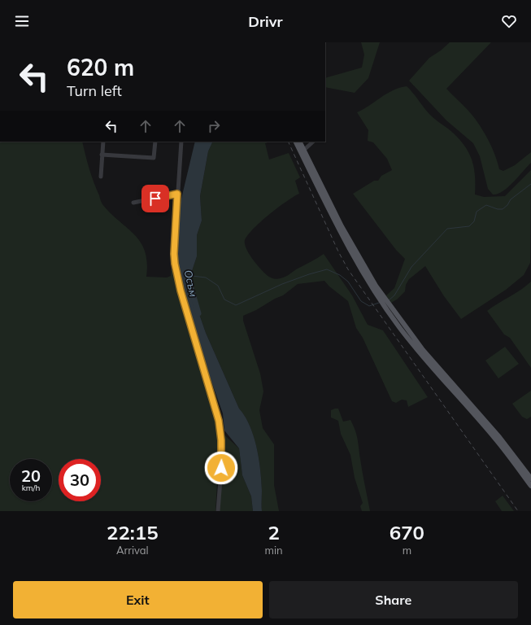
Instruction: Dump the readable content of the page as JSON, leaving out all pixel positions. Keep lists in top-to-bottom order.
{
  "water": ["Осъм"],
  "page": {
    "header": "Drivr",
    "turn": ["620 m", "Turn left"],
    "speed": "20 km/h",
    "limit": "30",
    "eta": [
      "22:15",
      "Arrival",
      "2",
      "min",
      "670",
      "m"
    ],
    "buttons": ["Exit", "Share"]
  }
}
